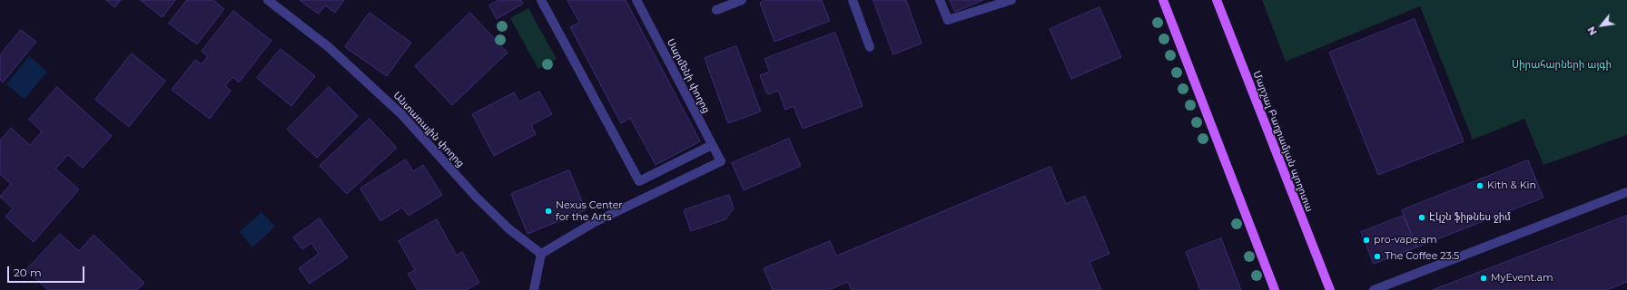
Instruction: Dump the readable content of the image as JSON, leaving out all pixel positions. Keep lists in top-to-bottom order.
{
  "streets": {
    "main road": ["Մարշալ Բաղրամյան պողոտա"],
    "street": ["Սարմենի փողոց", "Անտառային փողոց"]
  },
  "crossings": [
    ["Սարմենի փողոց", "Անտառային փողոց"]
  ],
  "parks": ["Սիրահարների այգի"],
  "places": [
    "Kith & Kin",
    "Nexus Center for the Arts",
    "Էկշն ֆիթնես ջիմ",
    "pro-vape.am",
    "The Coffee 23.5",
    "MyEvent.am"
  ],
  "scale_bar": "20 m",
  "north": "bottom left"
}
